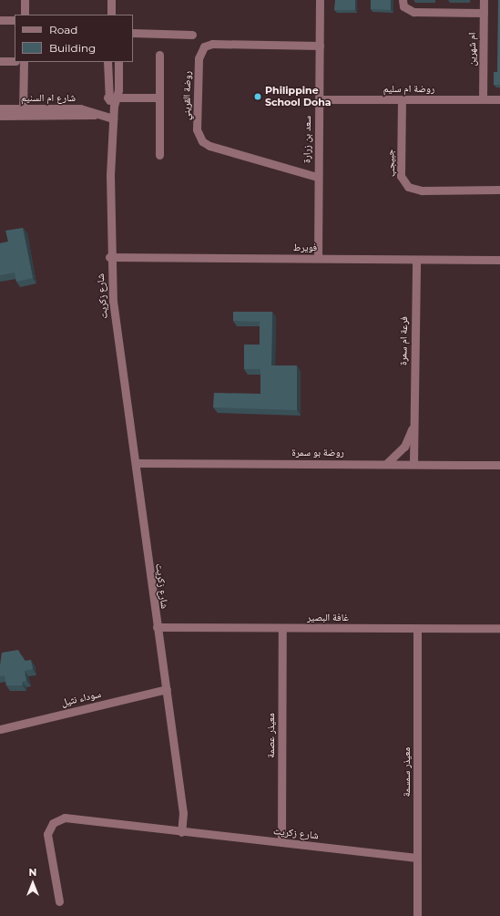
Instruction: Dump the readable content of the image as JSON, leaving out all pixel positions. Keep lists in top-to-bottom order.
{
  "streets": {
    "street": [
      "ام شهرين",
      "روضة ام سليم",
      "روضة القريني",
      "شارع ام السنيم",
      "سعد بن زرارة",
      "جبيجب",
      "فويرط",
      "شارع زكريت",
      "فرعة ام سمرة",
      "روضة بو سمرة",
      "غافة البصير",
      "سوداء نثيل",
      "معيذر عصمة",
      "معيذر سمسمة"
    ]
  },
  "crossings": [
    ["ام شهرين", "روضة ام سليم"],
    ["روضة ام سليم", "سعد بن زرارة"],
    ["روضة ام سليم", "جبيجب"],
    ["روضة القريني", "سعد بن زرارة"],
    ["شارع ام السنيم", "شارع زكريت"],
    ["سعد بن زرارة", "فويرط"],
    ["فويرط", "شارع زكريت"],
    ["فويرط", "فرعة ام سمرة"],
    ["شارع زكريت", "روضة بو سمرة"],
    ["شارع زكريت", "غافة البصير"],
    ["شارع زكريت", "سوداء نثيل"],
    ["شارع زكريت", "معيذر عصمة"],
    ["شارع زكريت", "معيذر سمسمة"],
    ["فرعة ام سمرة", "روضة بو سمرة"],
    ["غافة البصير", "معيذر عصمة"],
    ["غافة البصير", "معيذر سمسمة"]
  ],
  "places": ["Philippine School Doha"],
  "legend": ["Road", "Building"],
  "north": "top"
}
